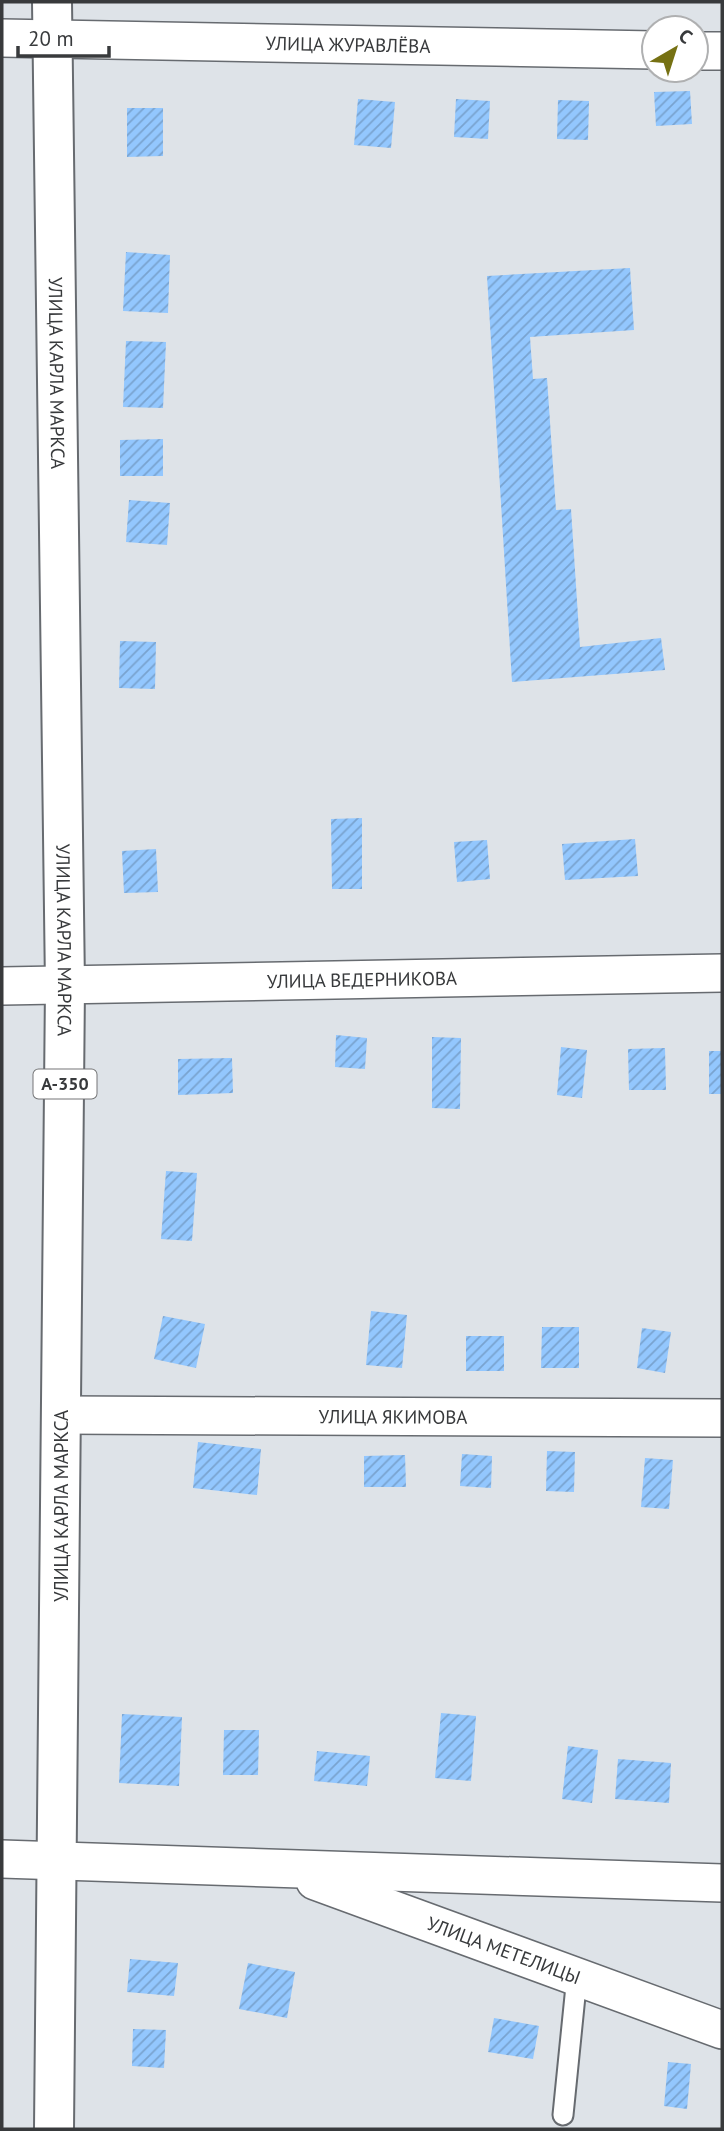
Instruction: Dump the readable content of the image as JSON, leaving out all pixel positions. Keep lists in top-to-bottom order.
{
  "streets": {
    "highway": ["УЛИЦА КАРЛА МАРКСА", "А-350"],
    "street": [
      "УЛИЦА ЖУРАВЛЁВА",
      "УЛИЦА ВЕДЕРНИКОВА",
      "УЛИЦА ЯКИМОВА",
      "УЛИЦА МЕТЕЛИЦЫ"
    ]
  },
  "crossings": [
    ["УЛИЦА ЖУРАВЛЁВА", "УЛИЦА КАРЛА МАРКСА"],
    ["УЛИЦА КАРЛА МАРКСА", "УЛИЦА ВЕДЕРНИКОВА"],
    ["УЛИЦА КАРЛА МАРКСА", "УЛИЦА ЯКИМОВА"],
    ["УЛИЦА КАРЛА МАРКСА", "УЛИЦА МЕТЕЛИЦЫ"]
  ],
  "scale_bar": "20 m",
  "north": "top right"
}
